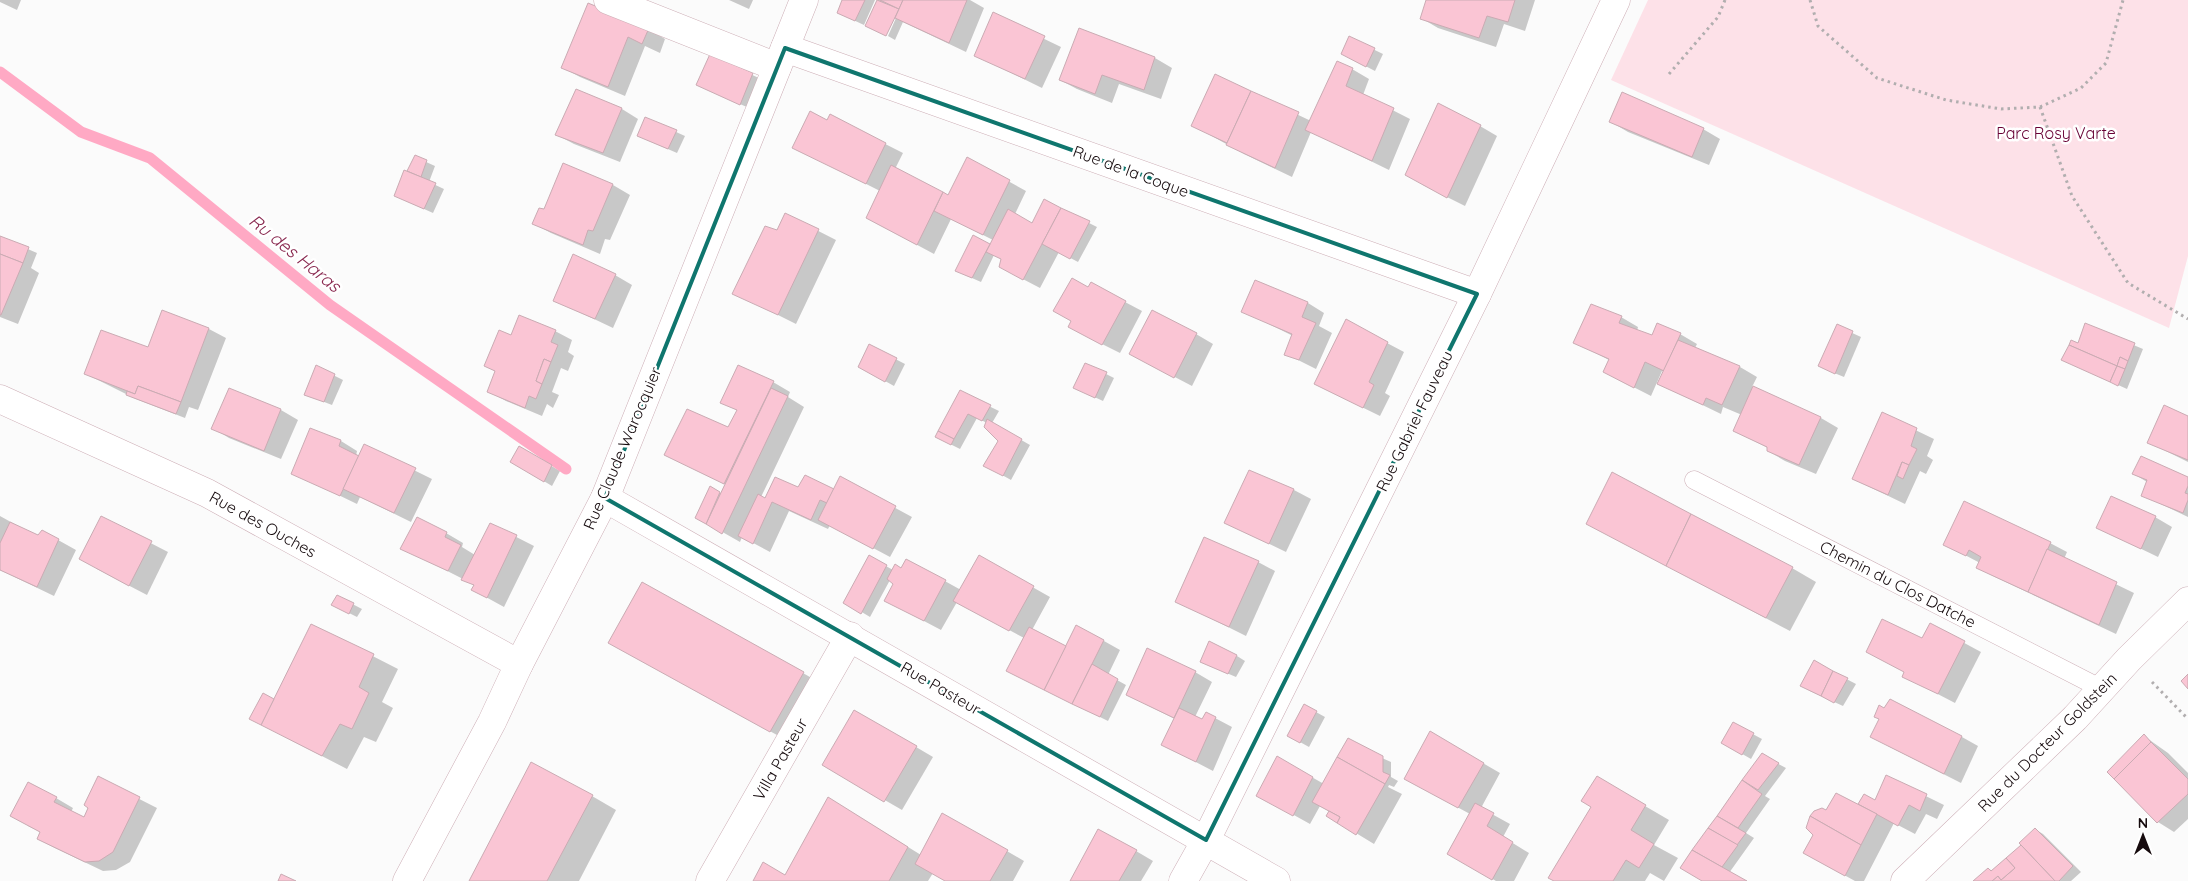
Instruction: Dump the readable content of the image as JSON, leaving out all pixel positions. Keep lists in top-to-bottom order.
{
  "streets": {
    "street": [
      "Rue de la Coque",
      "Rue Gabriel Fauveau",
      "Rue Claude Warocquier",
      "Rue des Ouches",
      "Rue Pasteur",
      "Rue du Docteur Goldstein",
      "Villa Pasteur"
    ],
    "lane": ["Chemin du Clos Datche"]
  },
  "crossings": [
    ["Rue de la Coque", "Rue Gabriel Fauveau"],
    ["Rue de la Coque", "Rue Claude Warocquier"],
    ["Rue Gabriel Fauveau", "Rue Pasteur"],
    ["Rue Claude Warocquier", "Rue des Ouches"],
    ["Rue Claude Warocquier", "Rue Pasteur"],
    ["Chemin du Clos Datche", "Rue du Docteur Goldstein"],
    ["Rue Pasteur", "Villa Pasteur"]
  ],
  "water": ["Ru des Haras"],
  "parks": ["Parc Rosy Varte"],
  "north": "top"
}
